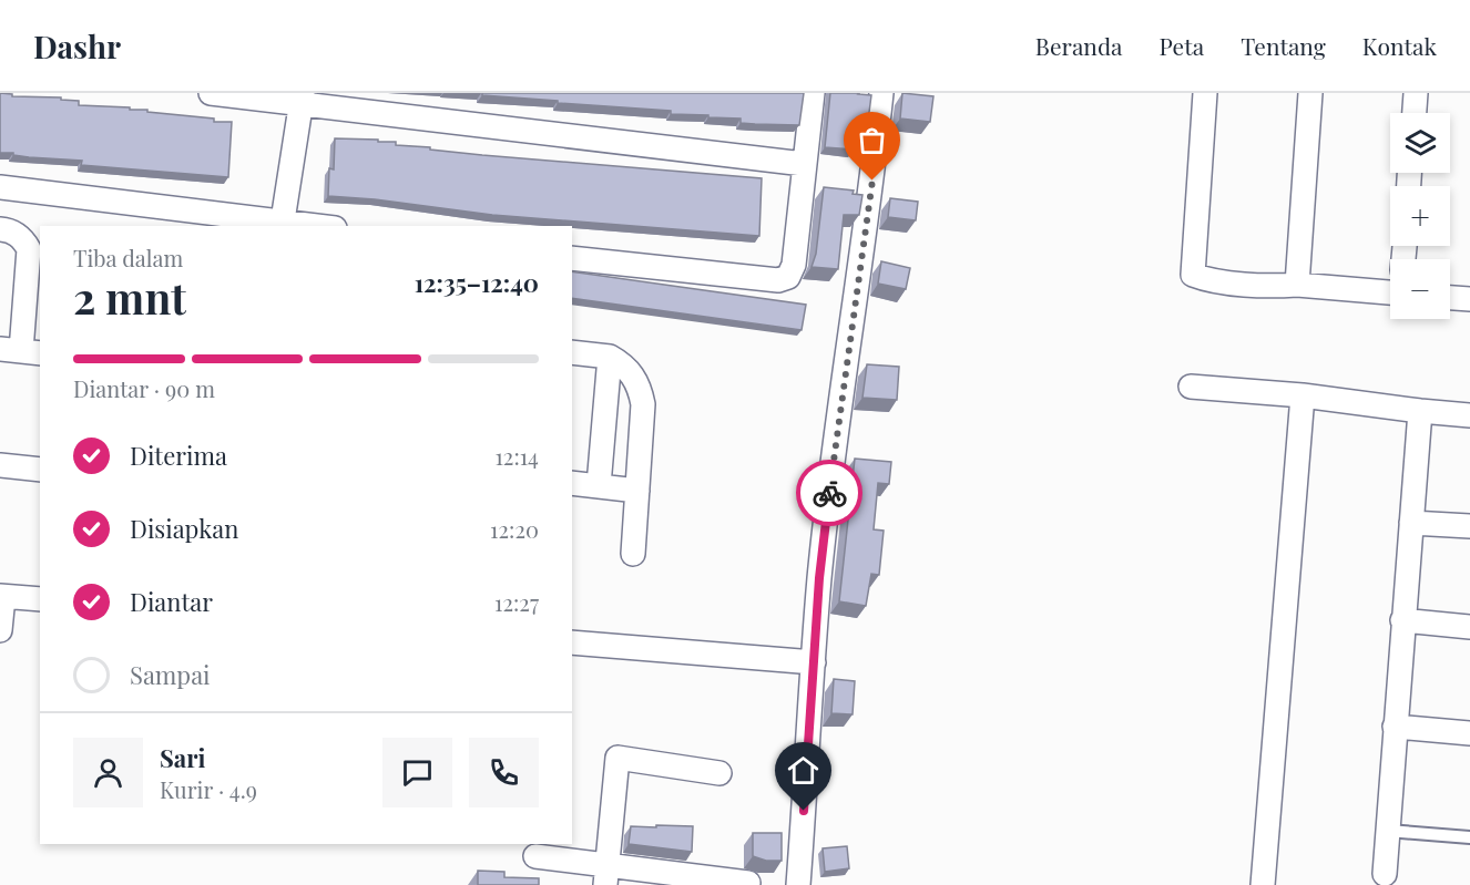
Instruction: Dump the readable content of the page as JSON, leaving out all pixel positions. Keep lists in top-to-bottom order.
{
  "page": {
    "header": "Dashr",
    "nav": [
      "Beranda",
      "Peta",
      "Tentang",
      "Kontak"
    ],
    "map_buttons": ["+", "−"],
    "heading": ["2 mnt", "Tiba dalam", "12:35–12:40"],
    "panel": ["Sari", "Kurir · 4.9"],
    "bar": "Diantar · 90 m",
    "list": [
      ["Diterima", "12:14"],
      ["Disiapkan", "12:20"],
      ["Diantar", "12:27"],
      "Sampai"
    ]
  }
}
